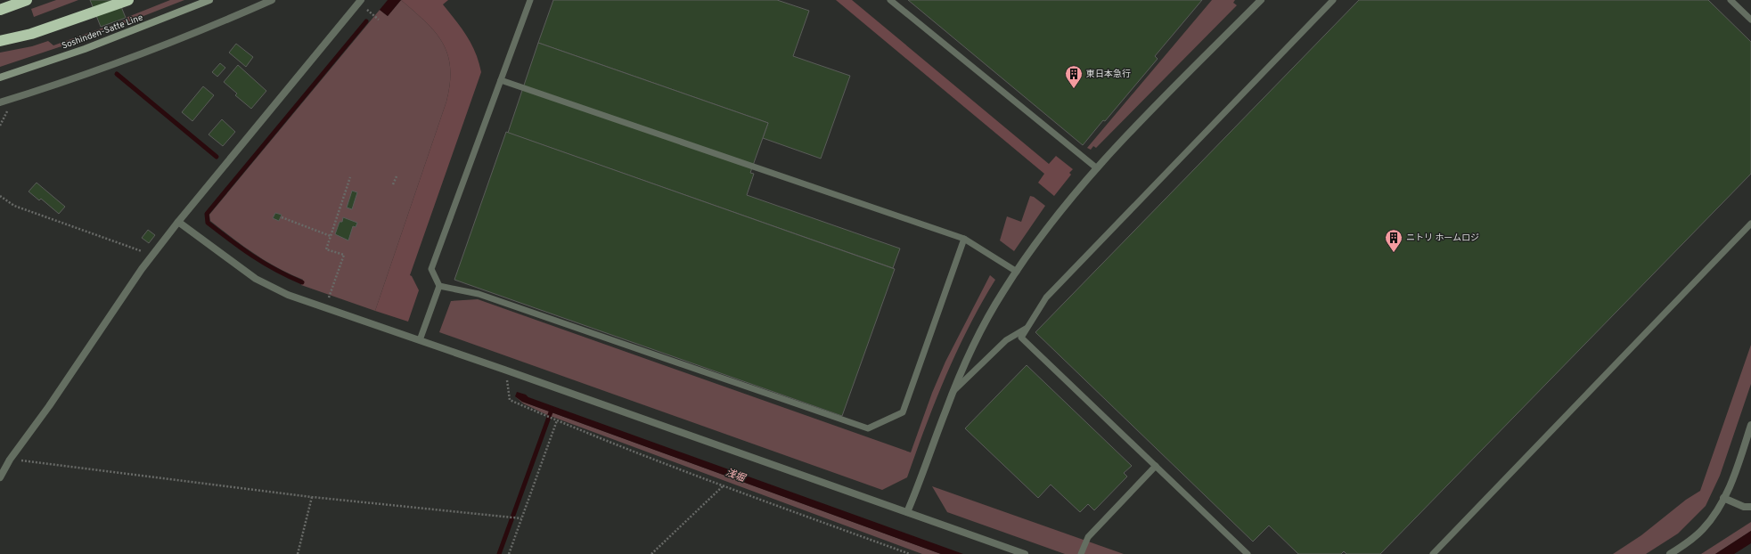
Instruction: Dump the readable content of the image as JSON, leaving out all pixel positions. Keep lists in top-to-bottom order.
{
  "streets": {
    "main road": ["Soshinden-Satte Line"]
  },
  "water": ["浅堀"],
  "places": {
    "building": ["東日本急行", "ニトリ ホームロジ"]
  }
}
